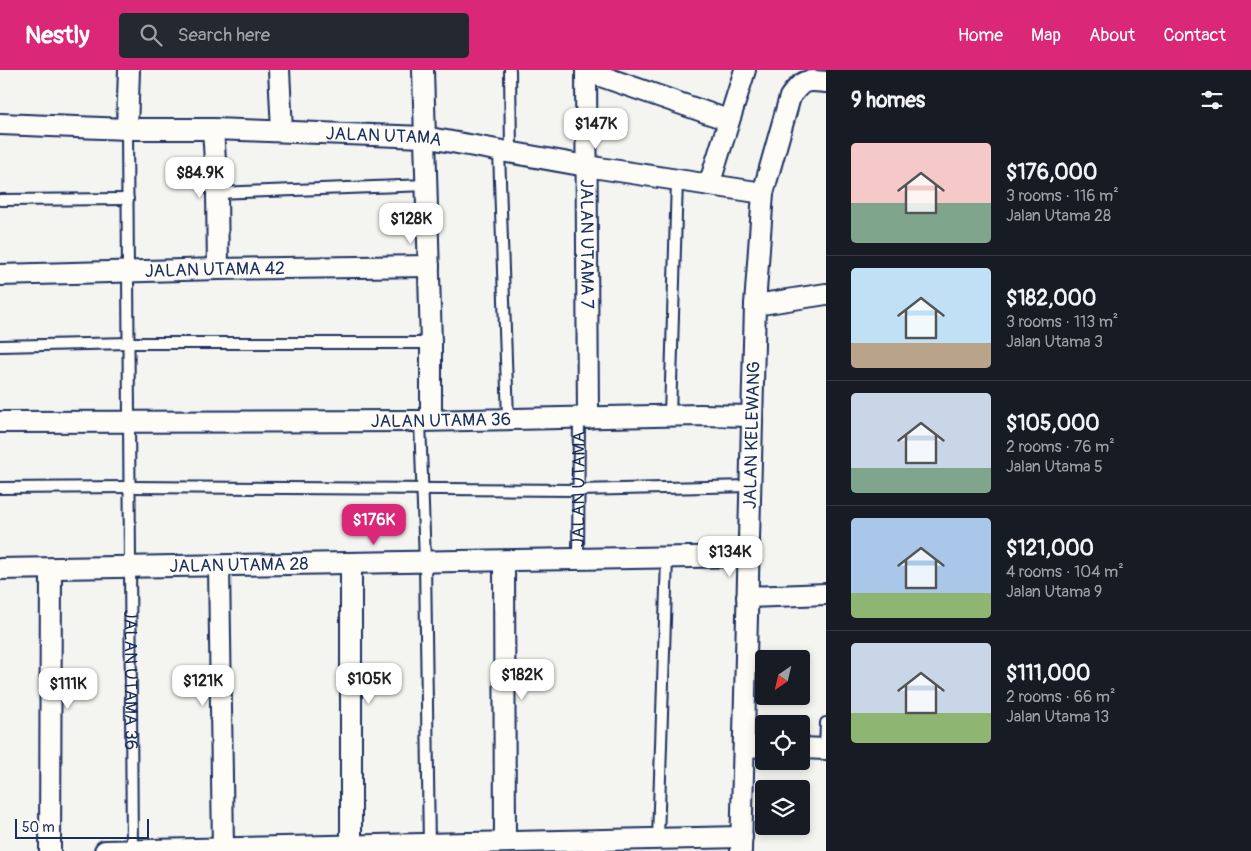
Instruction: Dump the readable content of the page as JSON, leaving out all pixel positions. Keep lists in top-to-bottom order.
{
  "streets": {
    "street": [
      "JALAN UTAMA",
      "JALAN UTAMA 7",
      "JALAN UTAMA 42",
      "JALAN UTAMA 36",
      "JALAN KELEWANG",
      "JALAN UTAMA 28"
    ]
  },
  "crossings": [
    ["JALAN UTAMA", "JALAN UTAMA 7"],
    ["JALAN UTAMA", "JALAN UTAMA 36"],
    ["JALAN UTAMA", "JALAN KELEWANG"],
    ["JALAN UTAMA", "JALAN UTAMA 28"],
    ["JALAN UTAMA 7", "JALAN UTAMA 36"],
    ["JALAN UTAMA 42", "JALAN UTAMA 36"],
    ["JALAN UTAMA 36", "JALAN KELEWANG"],
    ["JALAN UTAMA 36", "JALAN UTAMA 28"],
    ["JALAN KELEWANG", "JALAN UTAMA 28"]
  ],
  "scale_bar": "50 m",
  "north": "bottom left",
  "page": {
    "header": "Nestly",
    "search": "Search here",
    "nav": [
      "Home",
      "Map",
      "About",
      "Contact"
    ],
    "heading": "9 homes",
    "price": [
      "$147K",
      "$84.9K",
      "$128K",
      "$176K",
      "$134K",
      "$182K",
      "$105K",
      "$121K",
      "$111K"
    ],
    "list": [
      {
        "name": "$176,000",
        "note": "3 rooms · 116 m² · Jalan Utama 28"
      },
      {
        "name": "$182,000",
        "note": "3 rooms · 113 m² · Jalan Utama 3"
      },
      {
        "name": "$105,000",
        "note": "2 rooms · 76 m² · Jalan Utama 5"
      },
      {
        "name": "$121,000",
        "note": "4 rooms · 104 m² · Jalan Utama 9"
      },
      {
        "name": "$111,000",
        "note": "2 rooms · 66 m² · Jalan Utama 13"
      }
    ],
    "scale": "50 m"
  }
}
